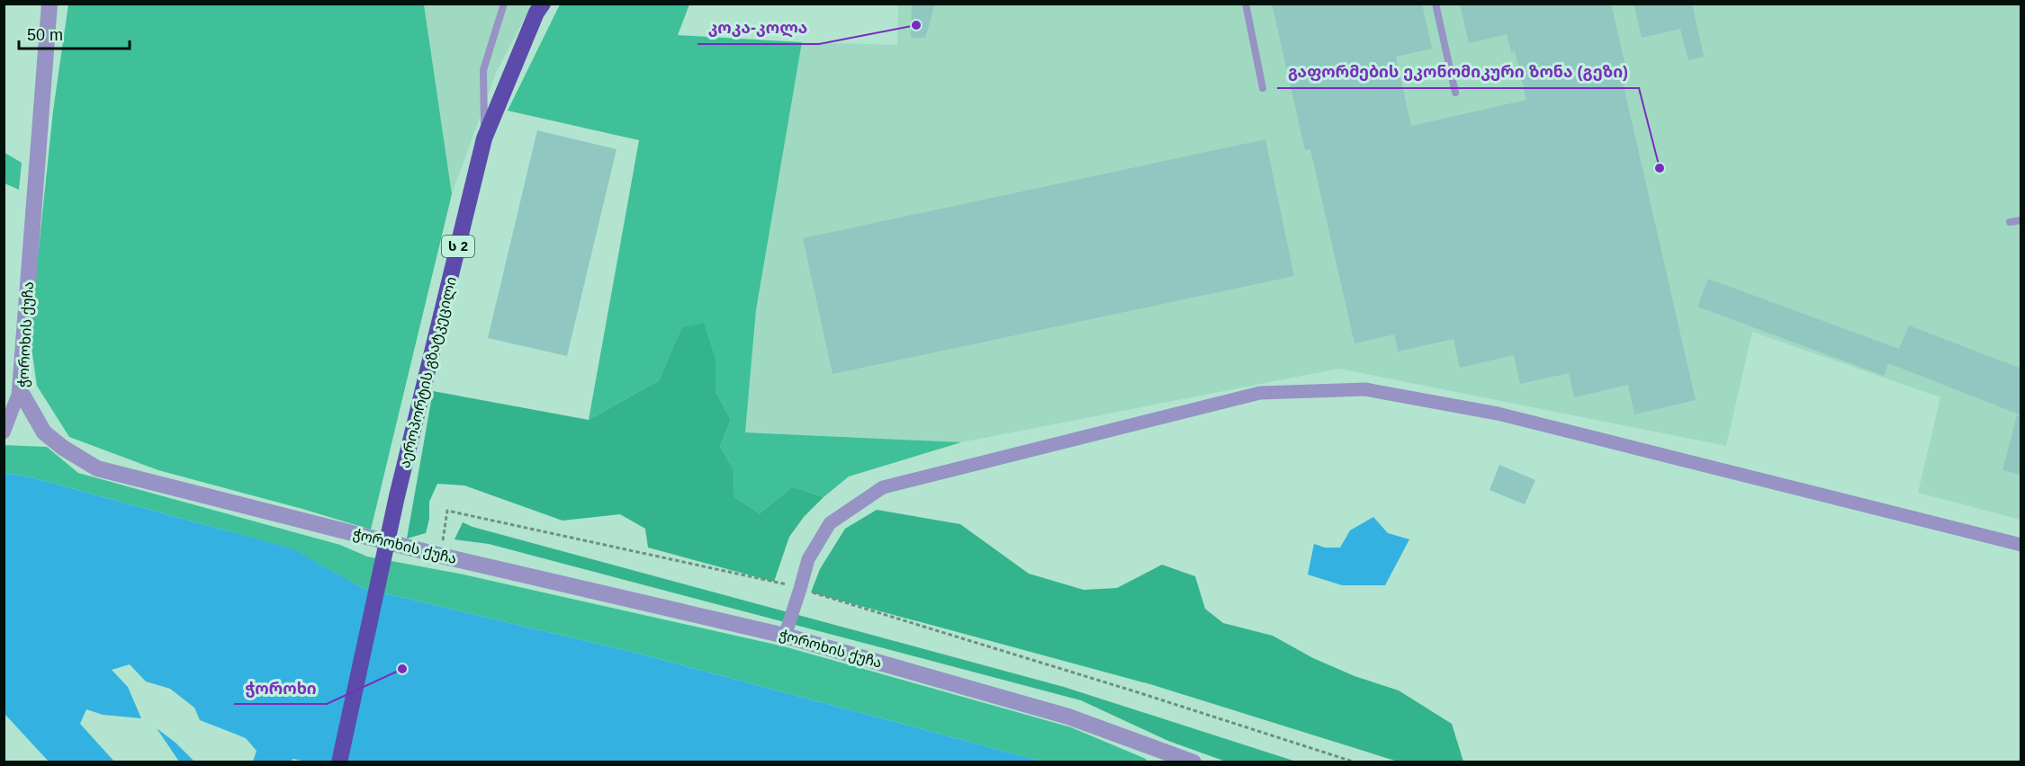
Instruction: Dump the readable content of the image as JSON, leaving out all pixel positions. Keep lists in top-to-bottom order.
{
  "streets": {
    "highway": ["ს 2", "აეროპორტის გზატკეცილი"],
    "street": ["ჭოროხის ქუჩა"]
  },
  "places": ["კოკა-კოლა", "გაფორმების ეკონომიკური ზონა (გეზი)", "ჭოროხი"],
  "scale_bar": "50 m"
}
